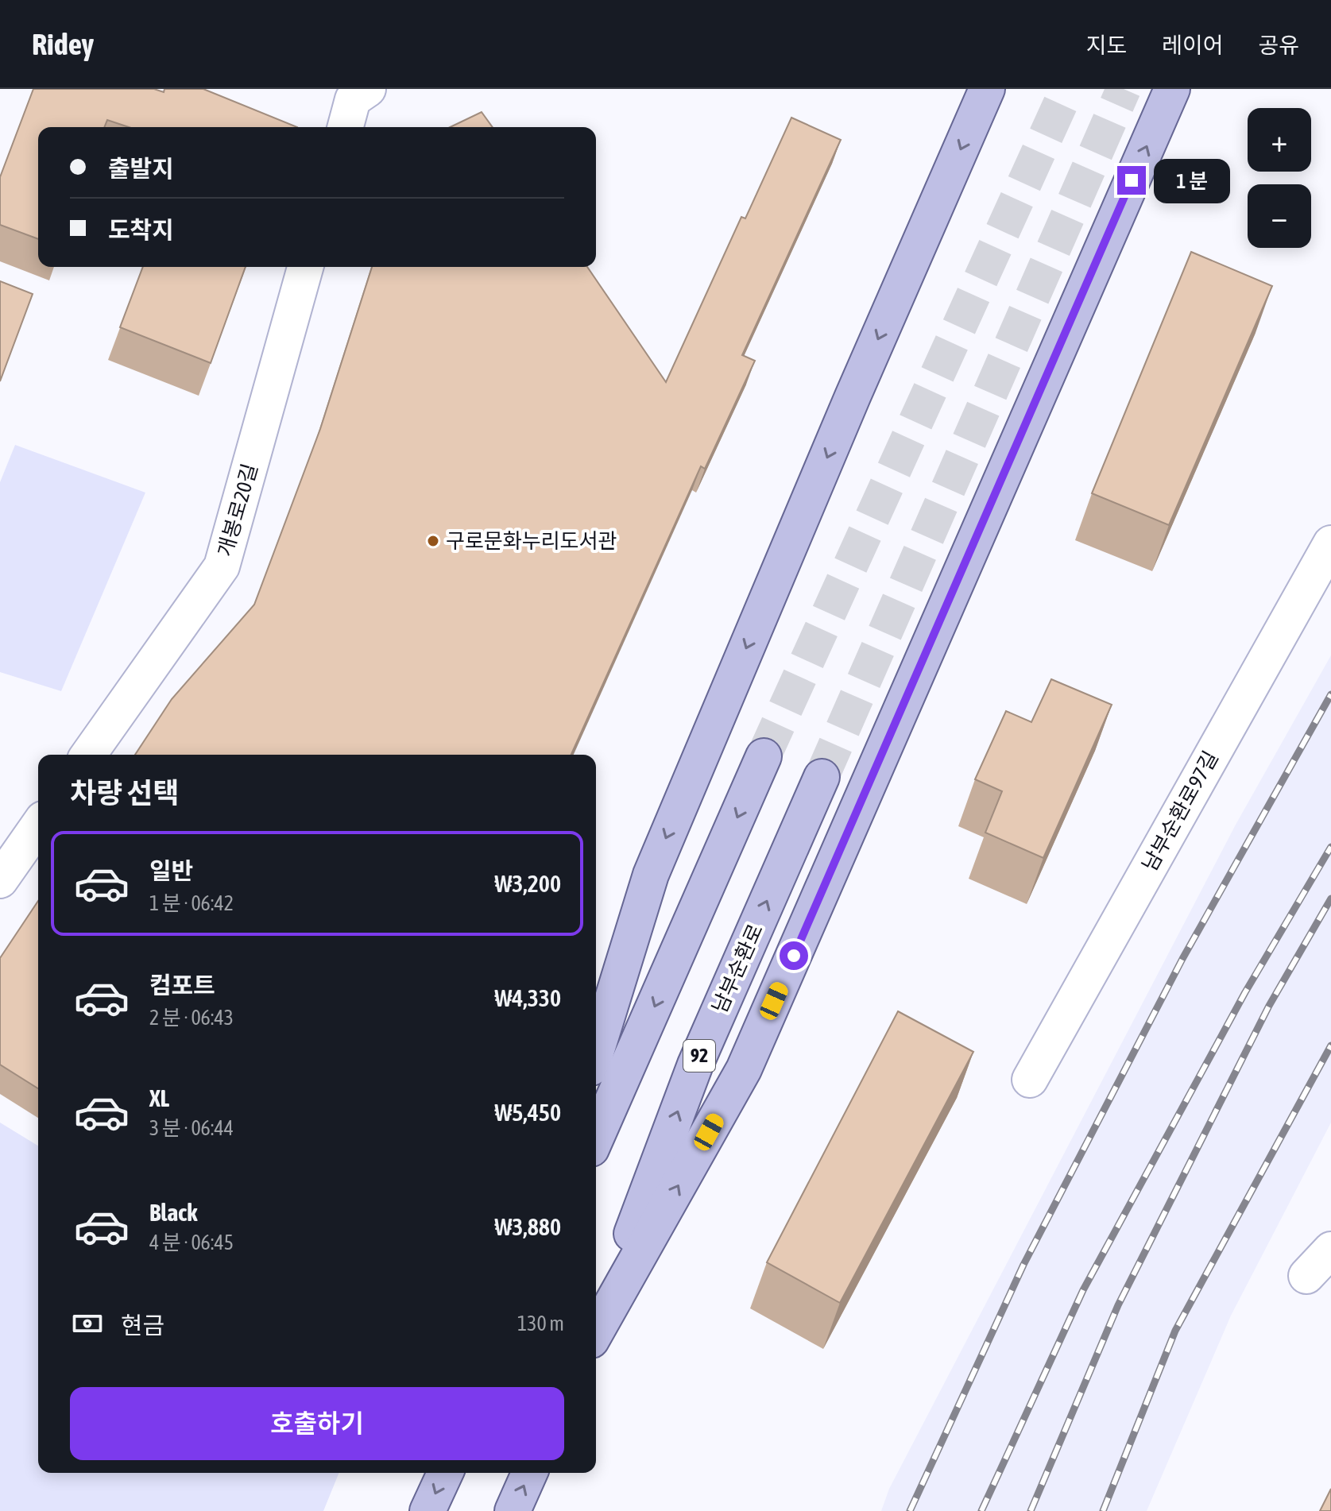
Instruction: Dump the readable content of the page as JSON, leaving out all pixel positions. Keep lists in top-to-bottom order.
{
  "streets": {
    "main road": ["남부순환로", "92"],
    "street": ["개봉로20길", "남부순환로97길"]
  },
  "places": ["구로문화누리도서관"],
  "page": {
    "header": "Ridey",
    "nav": ["지도", "레이어", "공유"],
    "map_buttons": ["+", "−"],
    "banner": ["출발지", "도착지"],
    "bubble": "1 분",
    "heading": "차량 선택",
    "list": [
      {
        "name": "일반",
        "note": "1 분 · 06:42",
        "value": "₩3,200"
      },
      {
        "name": "컴포트",
        "note": "2 분 · 06:43",
        "value": "₩4,330"
      },
      {
        "name": "XL",
        "note": "3 분 · 06:44",
        "value": "₩5,450"
      },
      {
        "name": "Black",
        "note": "4 분 · 06:45",
        "value": "₩3,880"
      }
    ],
    "pay": ["현금", "130 m"],
    "buttons": "호출하기"
  }
}
